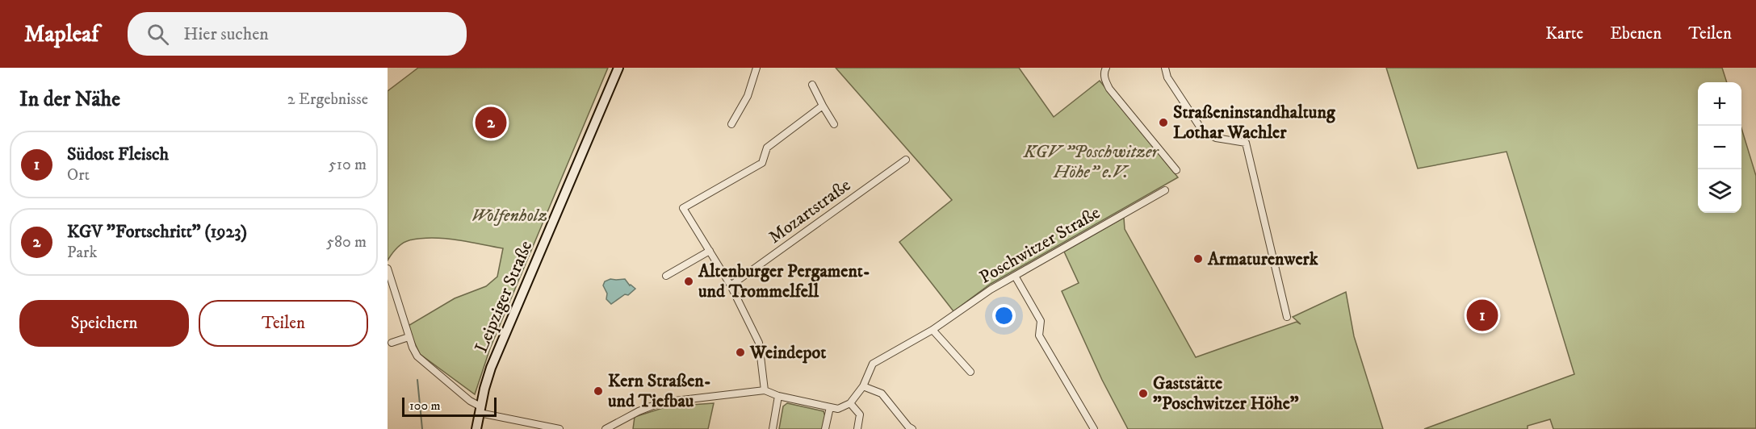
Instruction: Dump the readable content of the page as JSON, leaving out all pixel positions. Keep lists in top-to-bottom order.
{
  "streets": {
    "street": ["Mozartstraße", "Poschwitzer Straße", "Leipziger Straße"]
  },
  "parks": ["KGV \"Poschwitzer Höhe\" e.V.", "Wolfenholz"],
  "places": [
    "Straßeninstandhaltung Lothar Wachler",
    "Armaturenwerk",
    "Altenburger Pergament- und Trommelfell",
    "Weindepot",
    "Kern Straßen- und Tiefbau",
    "Gaststätte \"Poschwitzer Höhe\""
  ],
  "scale_bar": "100 m",
  "page": {
    "header": "Mapleaf",
    "search": "Hier suchen",
    "nav": ["Karte", "Ebenen", "Teilen"],
    "heading": ["In der Nähe", "2 Ergebnisse"],
    "map_buttons": ["+", "−"],
    "pins": ["2", "1"],
    "list": [
      {
        "mark": "1",
        "name": "Südost Fleisch",
        "note": "Ort",
        "value": "510 m"
      },
      {
        "mark": "2",
        "name": "KGV \"Fortschritt\" (1923)",
        "note": "Park",
        "value": "580 m"
      }
    ],
    "buttons": ["Speichern", "Teilen"],
    "scale": "100 m"
  }
}
